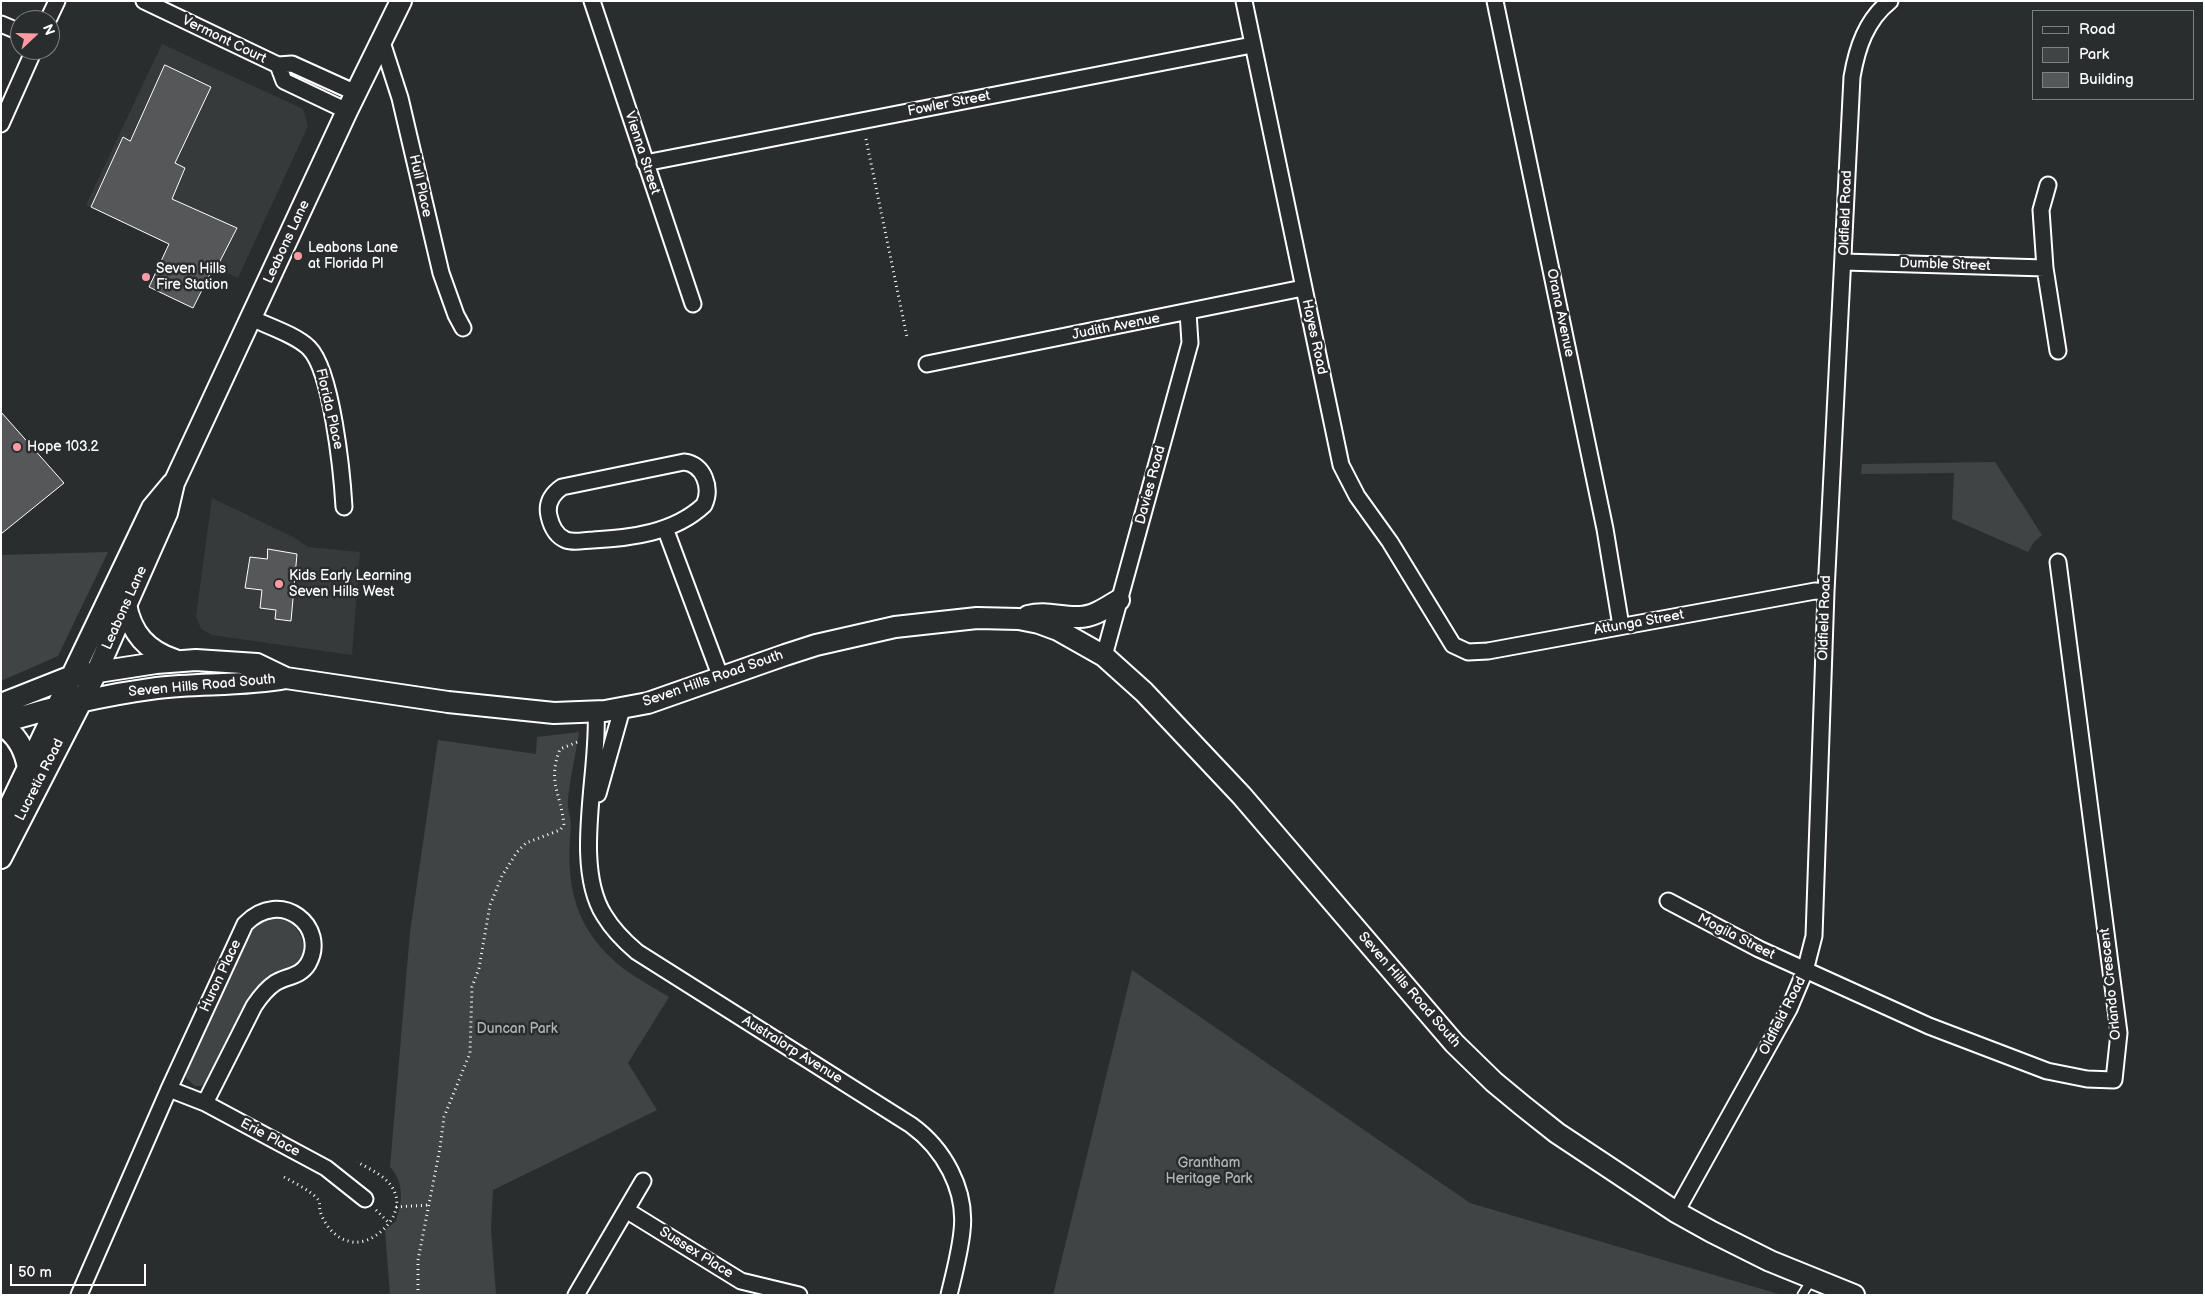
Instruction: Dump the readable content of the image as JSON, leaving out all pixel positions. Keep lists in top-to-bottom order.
{
  "streets": {
    "street": [
      "Vermont Court",
      "Fowler Street",
      "Vienna Street",
      "Hull Place",
      "Oldfield Road",
      "Leabons Lane",
      "Dumble Street",
      "Orana Avenue",
      "Judith Avenue",
      "Hayes Road",
      "Florida Place",
      "Davies Road",
      "Attunga Street",
      "Seven Hills Road South",
      "Lucretia Road",
      "Mogila Street",
      "Huron Place",
      "Orlando Crescent",
      "Australorp Avenue",
      "Erie Place",
      "Sussex Place"
    ]
  },
  "crossings": [
    ["Vermont Court", "Leabons Lane"],
    ["Fowler Street", "Vienna Street"],
    ["Fowler Street", "Hayes Road"],
    ["Hull Place", "Leabons Lane"],
    ["Oldfield Road", "Dumble Street"],
    ["Oldfield Road", "Attunga Street"],
    ["Oldfield Road", "Seven Hills Road South"],
    ["Oldfield Road", "Mogila Street"],
    ["Oldfield Road", "Orlando Crescent"],
    ["Leabons Lane", "Florida Place"],
    ["Leabons Lane", "Seven Hills Road South"],
    ["Leabons Lane", "Lucretia Road"],
    ["Orana Avenue", "Attunga Street"],
    ["Judith Avenue", "Hayes Road"],
    ["Judith Avenue", "Davies Road"],
    ["Hayes Road", "Attunga Street"],
    ["Davies Road", "Seven Hills Road South"],
    ["Seven Hills Road South", "Lucretia Road"],
    ["Seven Hills Road South", "Australorp Avenue"],
    ["Mogila Street", "Orlando Crescent"],
    ["Huron Place", "Erie Place"]
  ],
  "parks": ["Duncan Park", "Grantham Heritage Park"],
  "places": [
    "Leabons Lane at Florida Pl",
    "Seven Hills Fire Station",
    "Hope 103.2",
    "Kids Early Learning Seven Hills West"
  ],
  "legend": ["Road", "Park", "Building"],
  "scale_bar": "50 m",
  "north": "right"
}
